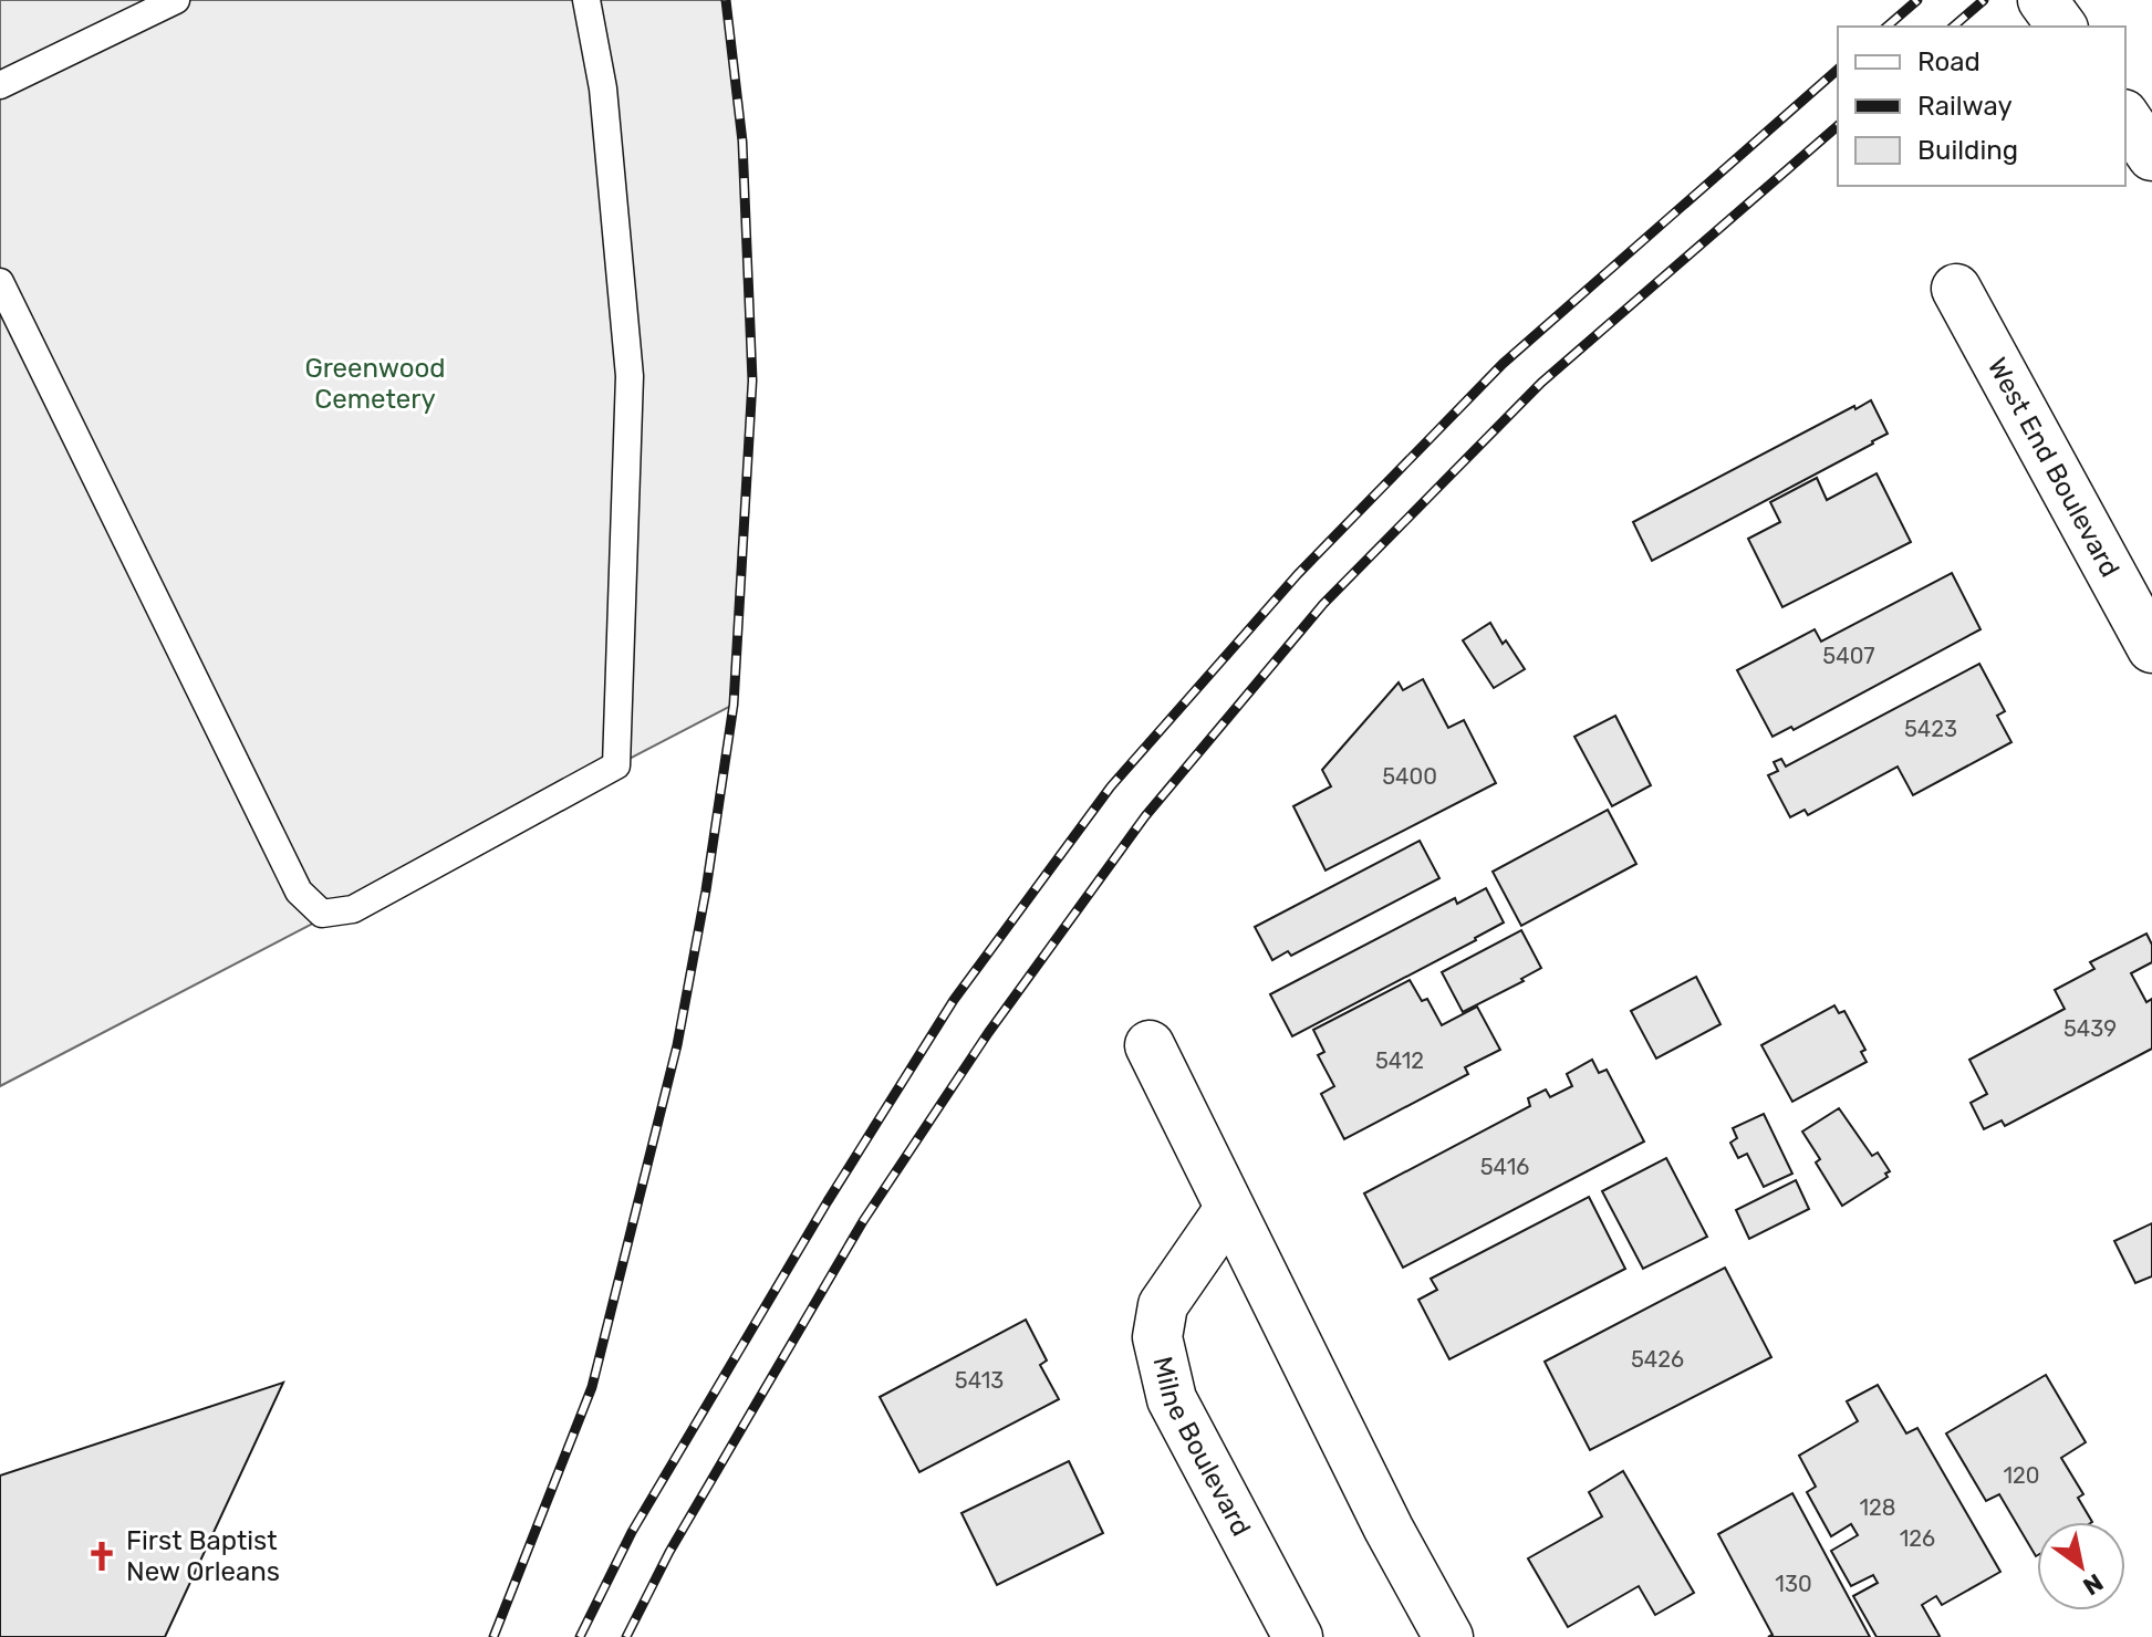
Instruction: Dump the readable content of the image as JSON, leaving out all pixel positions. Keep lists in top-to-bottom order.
{
  "streets": {
    "main road": ["West End Boulevard", "Milne Boulevard"]
  },
  "parks": ["Greenwood Cemetery"],
  "places": {
    "church": ["First Baptist New Orleans"]
  },
  "house_numbers": [
    "5407",
    "5423",
    "5400",
    "5439",
    "5412",
    "5416",
    "5426",
    "5413",
    "120",
    "128",
    "126",
    "130"
  ],
  "legend": ["Road", "Railway", "Building"],
  "north": "bottom right"
}
